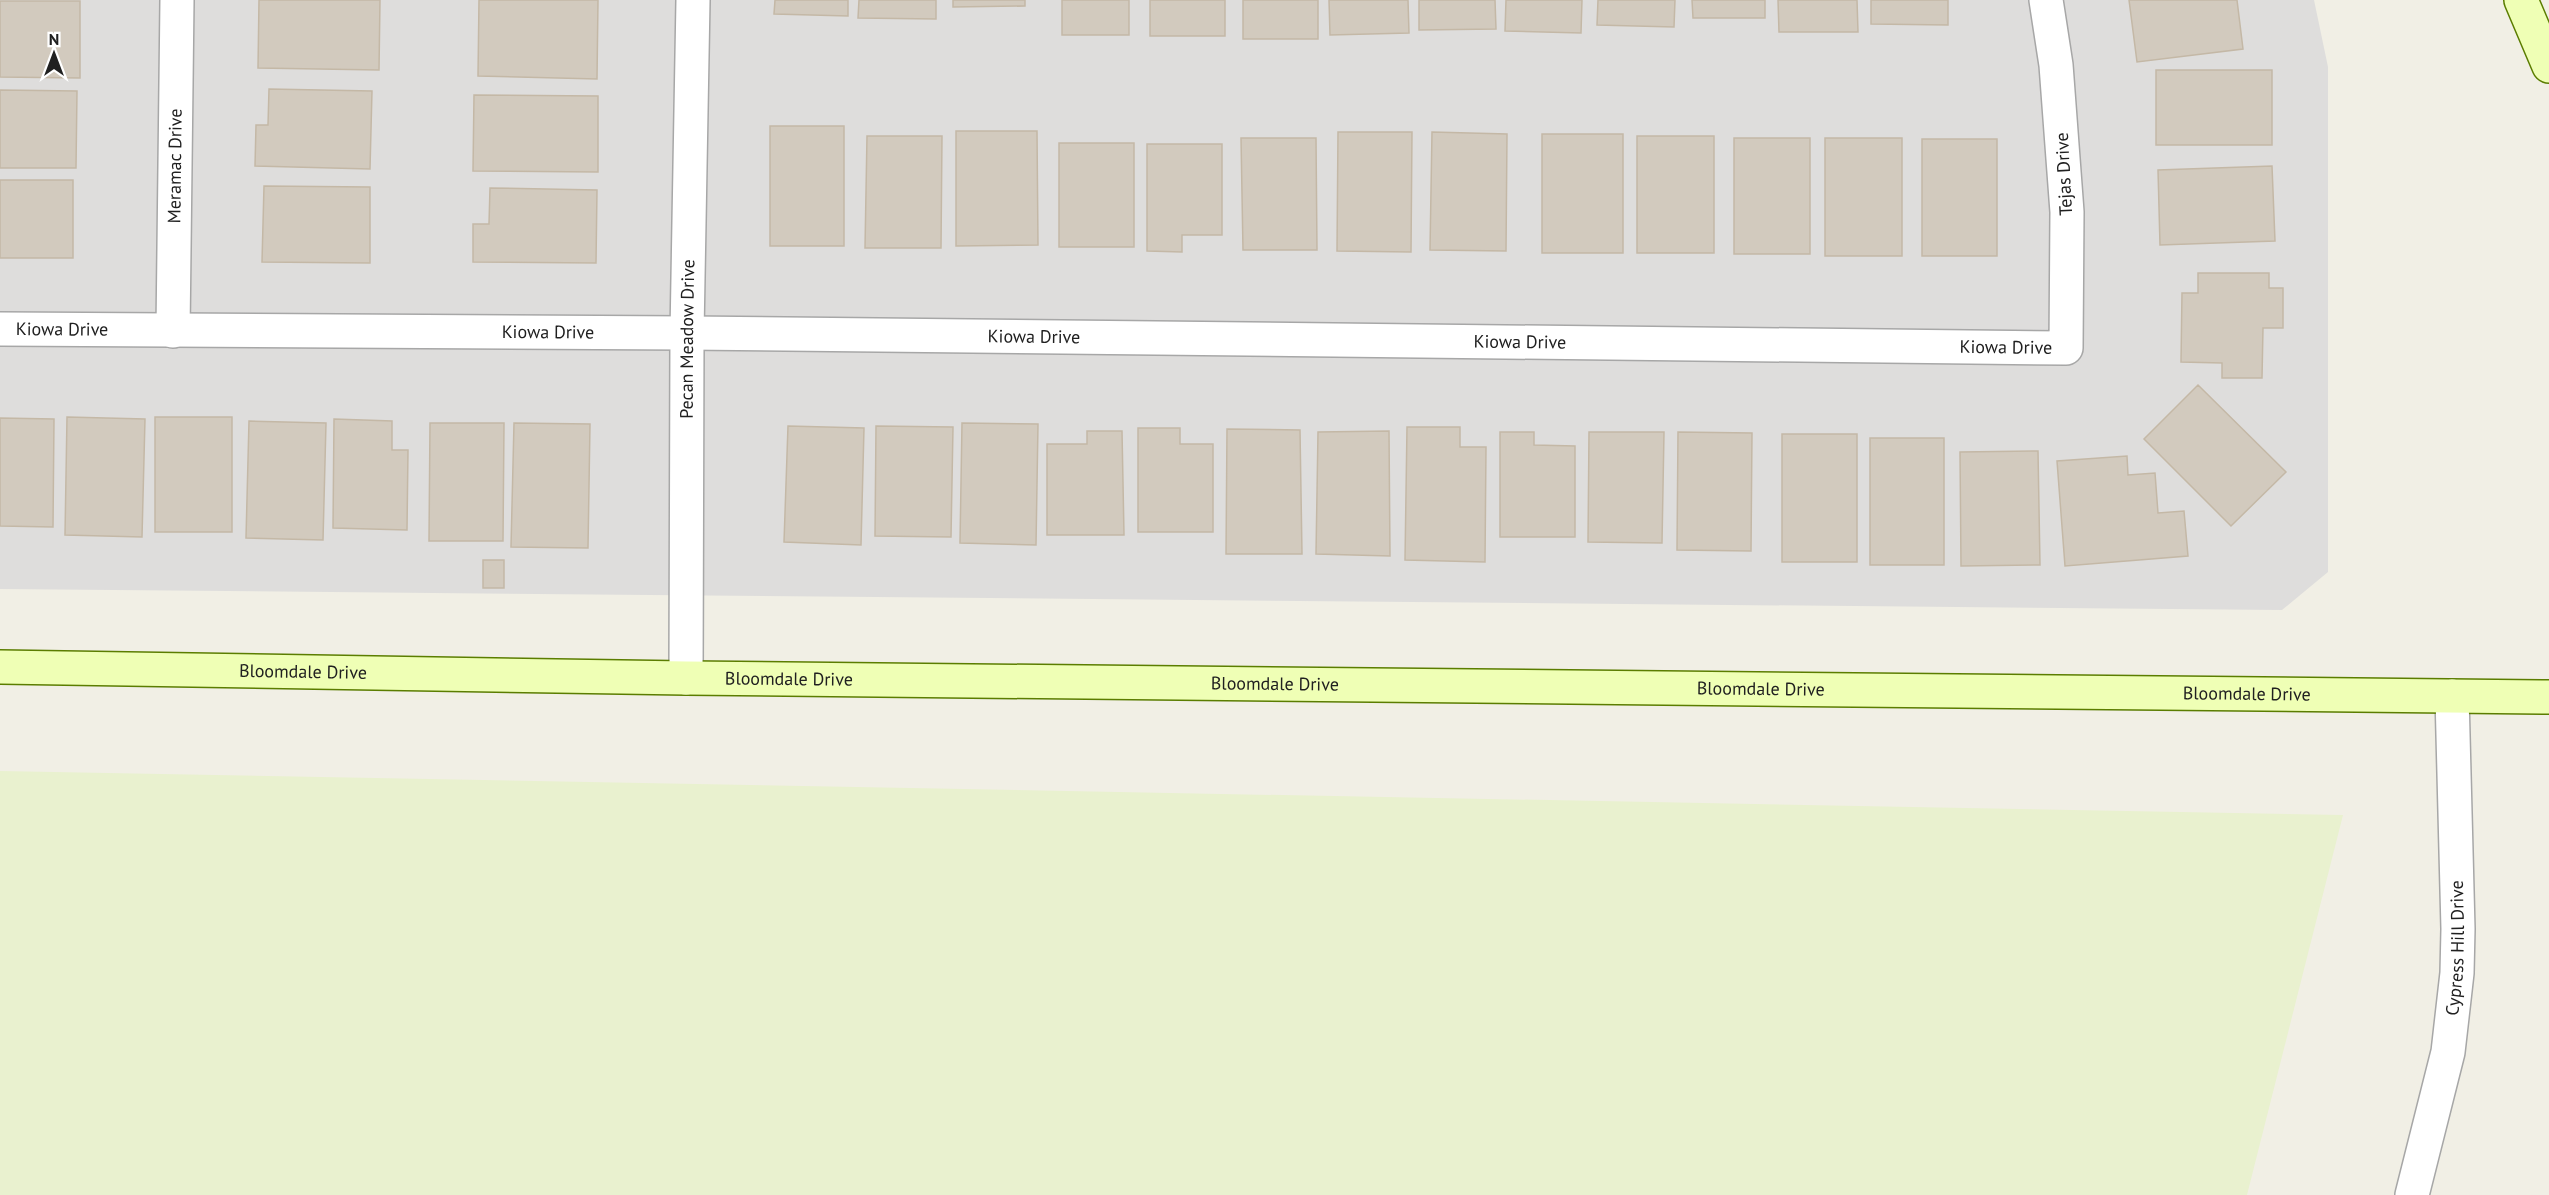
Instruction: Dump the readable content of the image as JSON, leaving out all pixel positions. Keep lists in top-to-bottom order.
{
  "streets": {
    "street": [
      "Meramac Drive",
      "Tejas Drive",
      "Kiowa Drive",
      "Pecan Meadow Drive",
      "Bloomdale Drive",
      "Cypress Hill Drive"
    ]
  },
  "crossings": [
    ["Meramac Drive", "Kiowa Drive"],
    ["Tejas Drive", "Kiowa Drive"],
    ["Kiowa Drive", "Pecan Meadow Drive"],
    ["Pecan Meadow Drive", "Bloomdale Drive"],
    ["Bloomdale Drive", "Cypress Hill Drive"]
  ],
  "north": "top"
}
